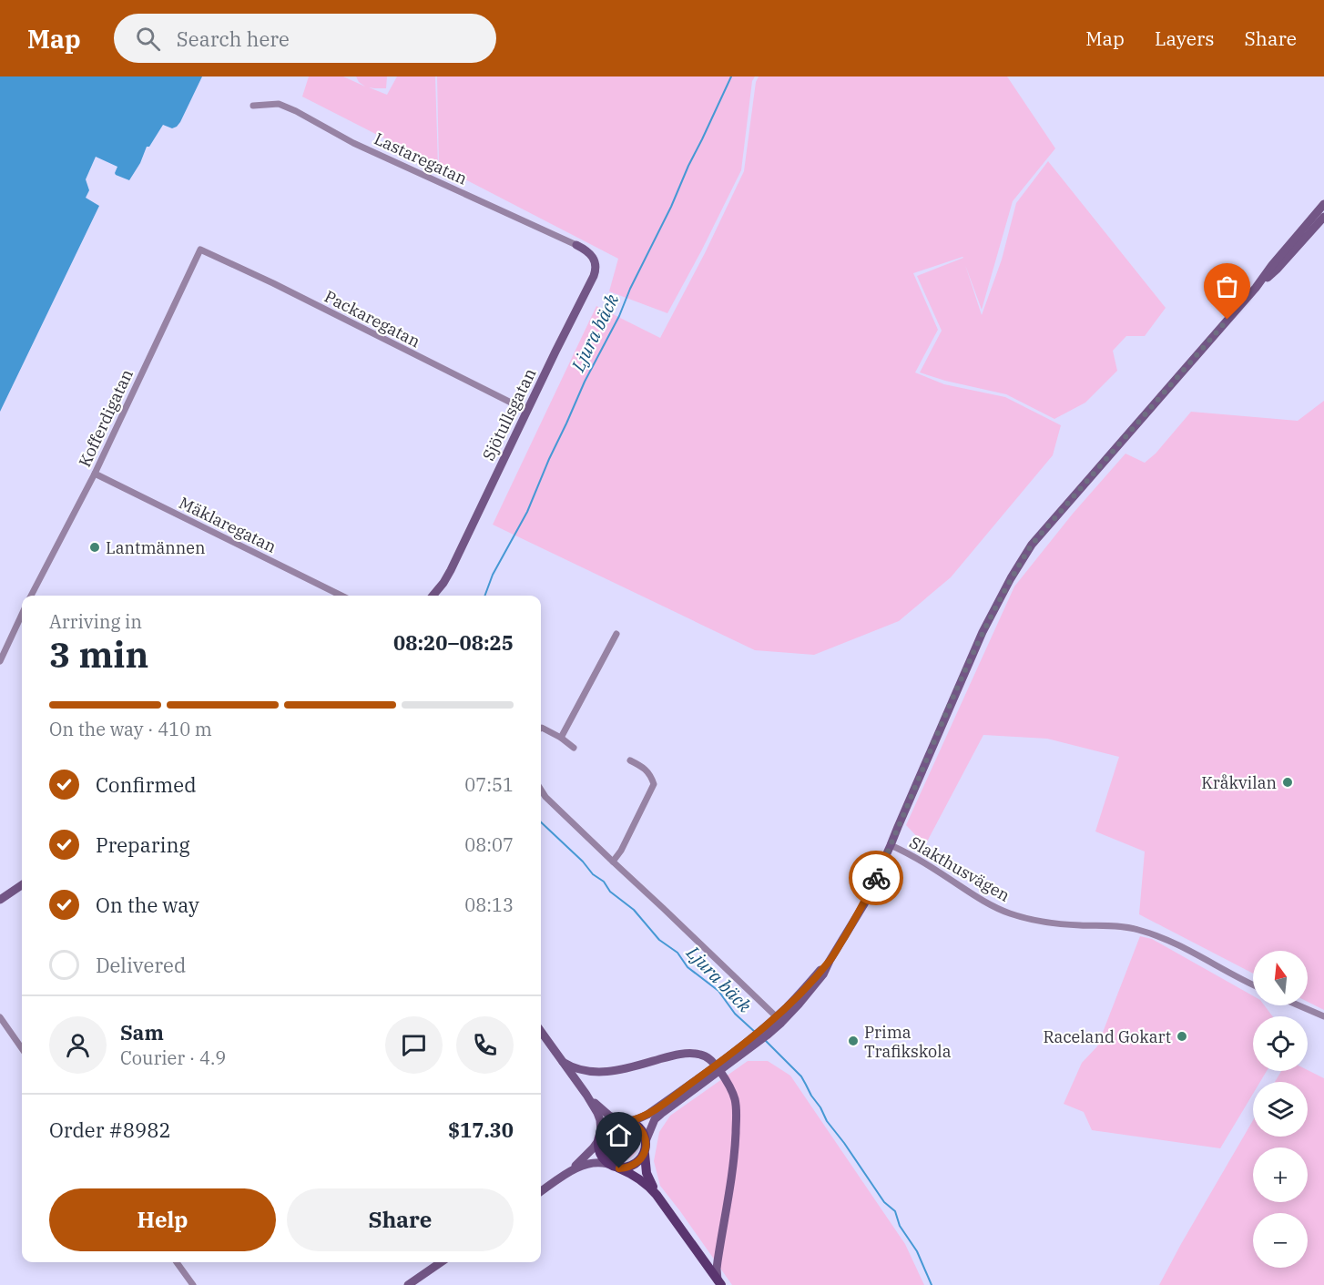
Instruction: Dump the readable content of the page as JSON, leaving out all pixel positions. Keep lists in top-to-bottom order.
{
  "streets": {
    "main road": ["Sjötullsgatan"],
    "street": [
      "Lastaregatan",
      "Packaregatan",
      "Kofferdigatan",
      "Mäklaregatan",
      "Slakthusvägen"
    ]
  },
  "crossings": [
    ["Lastaregatan", "Sjötullsgatan"],
    ["Packaregatan", "Sjötullsgatan"],
    ["Packaregatan", "Kofferdigatan"],
    ["Kofferdigatan", "Mäklaregatan"]
  ],
  "water": ["Ljura bäck"],
  "places": [
    "Lantmännen",
    "Kråkvilan",
    "Raceland Gokart",
    "Prima Trafikskola"
  ],
  "north": "top",
  "page": {
    "header": "Map",
    "search": "Search here",
    "nav": ["Map", "Layers", "Share"],
    "heading": ["3 min", "Arriving in", "08:20–08:25"],
    "panel": [
      "Sam",
      "Courier · 4.9",
      "Order #8982",
      "$17.30"
    ],
    "bar": "On the way · 410 m",
    "list": [
      ["Confirmed", "07:51"],
      ["Preparing", "08:07"],
      ["On the way", "08:13"],
      "Delivered"
    ],
    "map_buttons": ["+", "−"],
    "buttons": ["Help", "Share"]
  }
}
